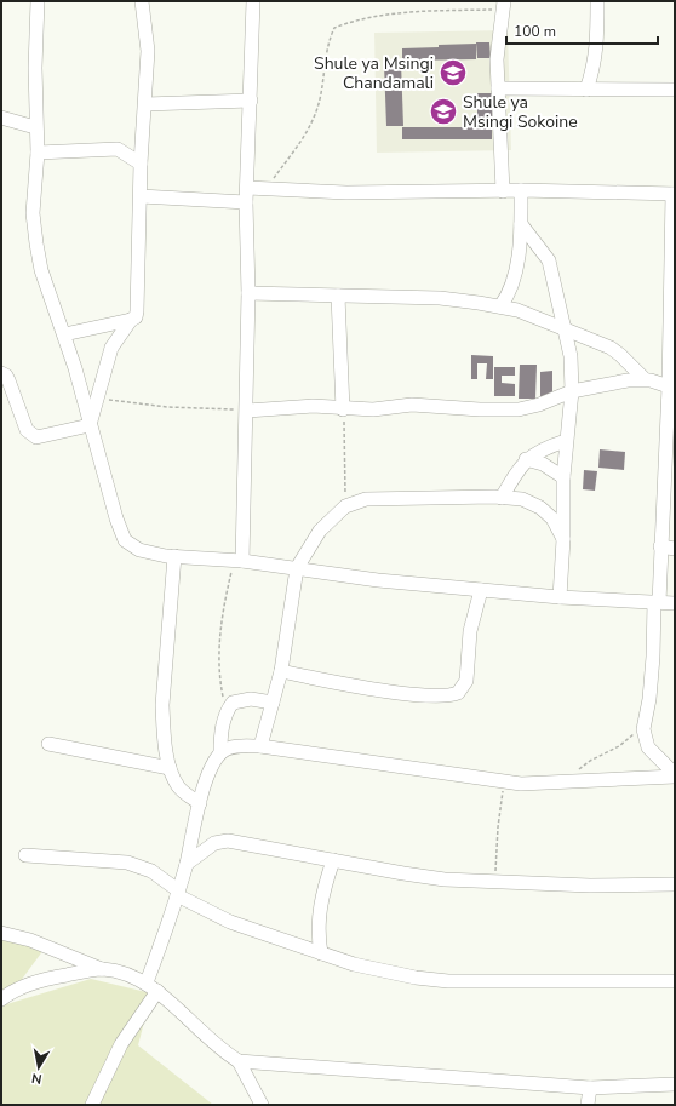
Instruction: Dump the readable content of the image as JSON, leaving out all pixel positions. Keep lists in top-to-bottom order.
{
  "places": {
    "school or university": ["Shule ya Msingi Chandamali", "Shule ya Msingi Sokoine"]
  },
  "scale_bar": "100 m",
  "north": "bottom"
}
